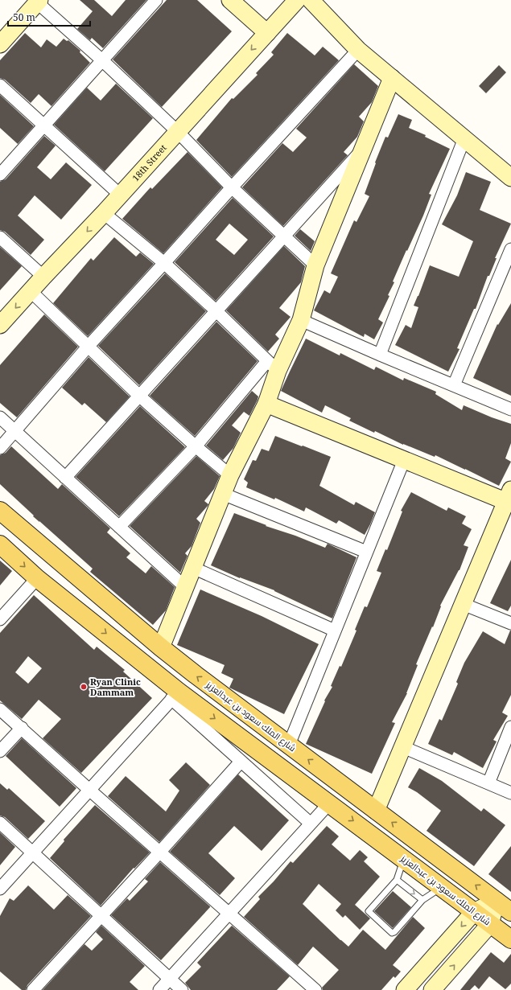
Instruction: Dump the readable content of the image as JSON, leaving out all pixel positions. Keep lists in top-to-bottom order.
{
  "streets": {
    "main road": ["شارع الملك سعود بن عبدالعزيز"],
    "street": ["18th Street"]
  },
  "places": ["Ryan Clinic Dammam"],
  "scale_bar": "50 m"
}
